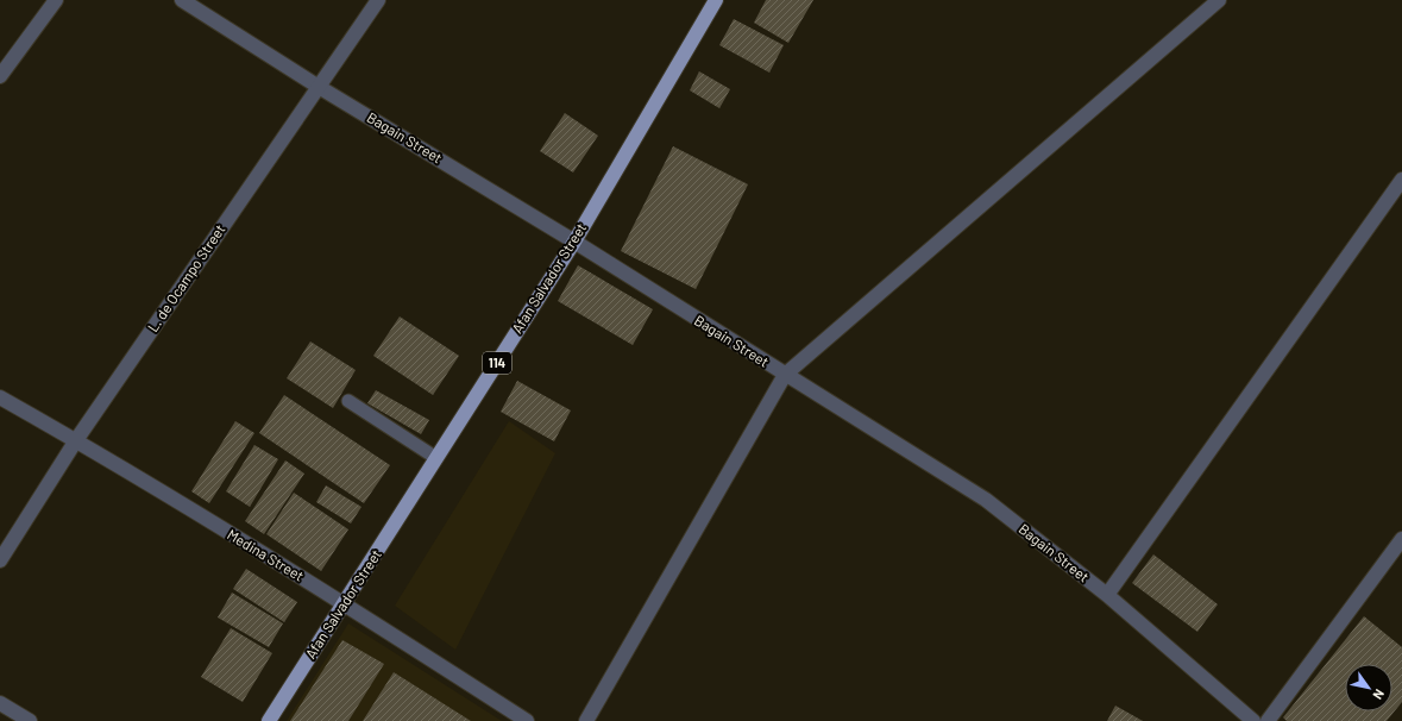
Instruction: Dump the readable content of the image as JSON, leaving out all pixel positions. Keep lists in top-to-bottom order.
{
  "streets": {
    "main road": ["Afan Salvador Street", "114"],
    "street": ["Bagain Street", "L. de Ocampo Street", "Medina Street"]
  },
  "crossings": [
    ["Bagain Street", "L. de Ocampo Street"],
    ["Bagain Street", "Afan Salvador Street"],
    ["L. de Ocampo Street", "Medina Street"],
    ["Afan Salvador Street", "Medina Street"]
  ],
  "north": "bottom right"
}
